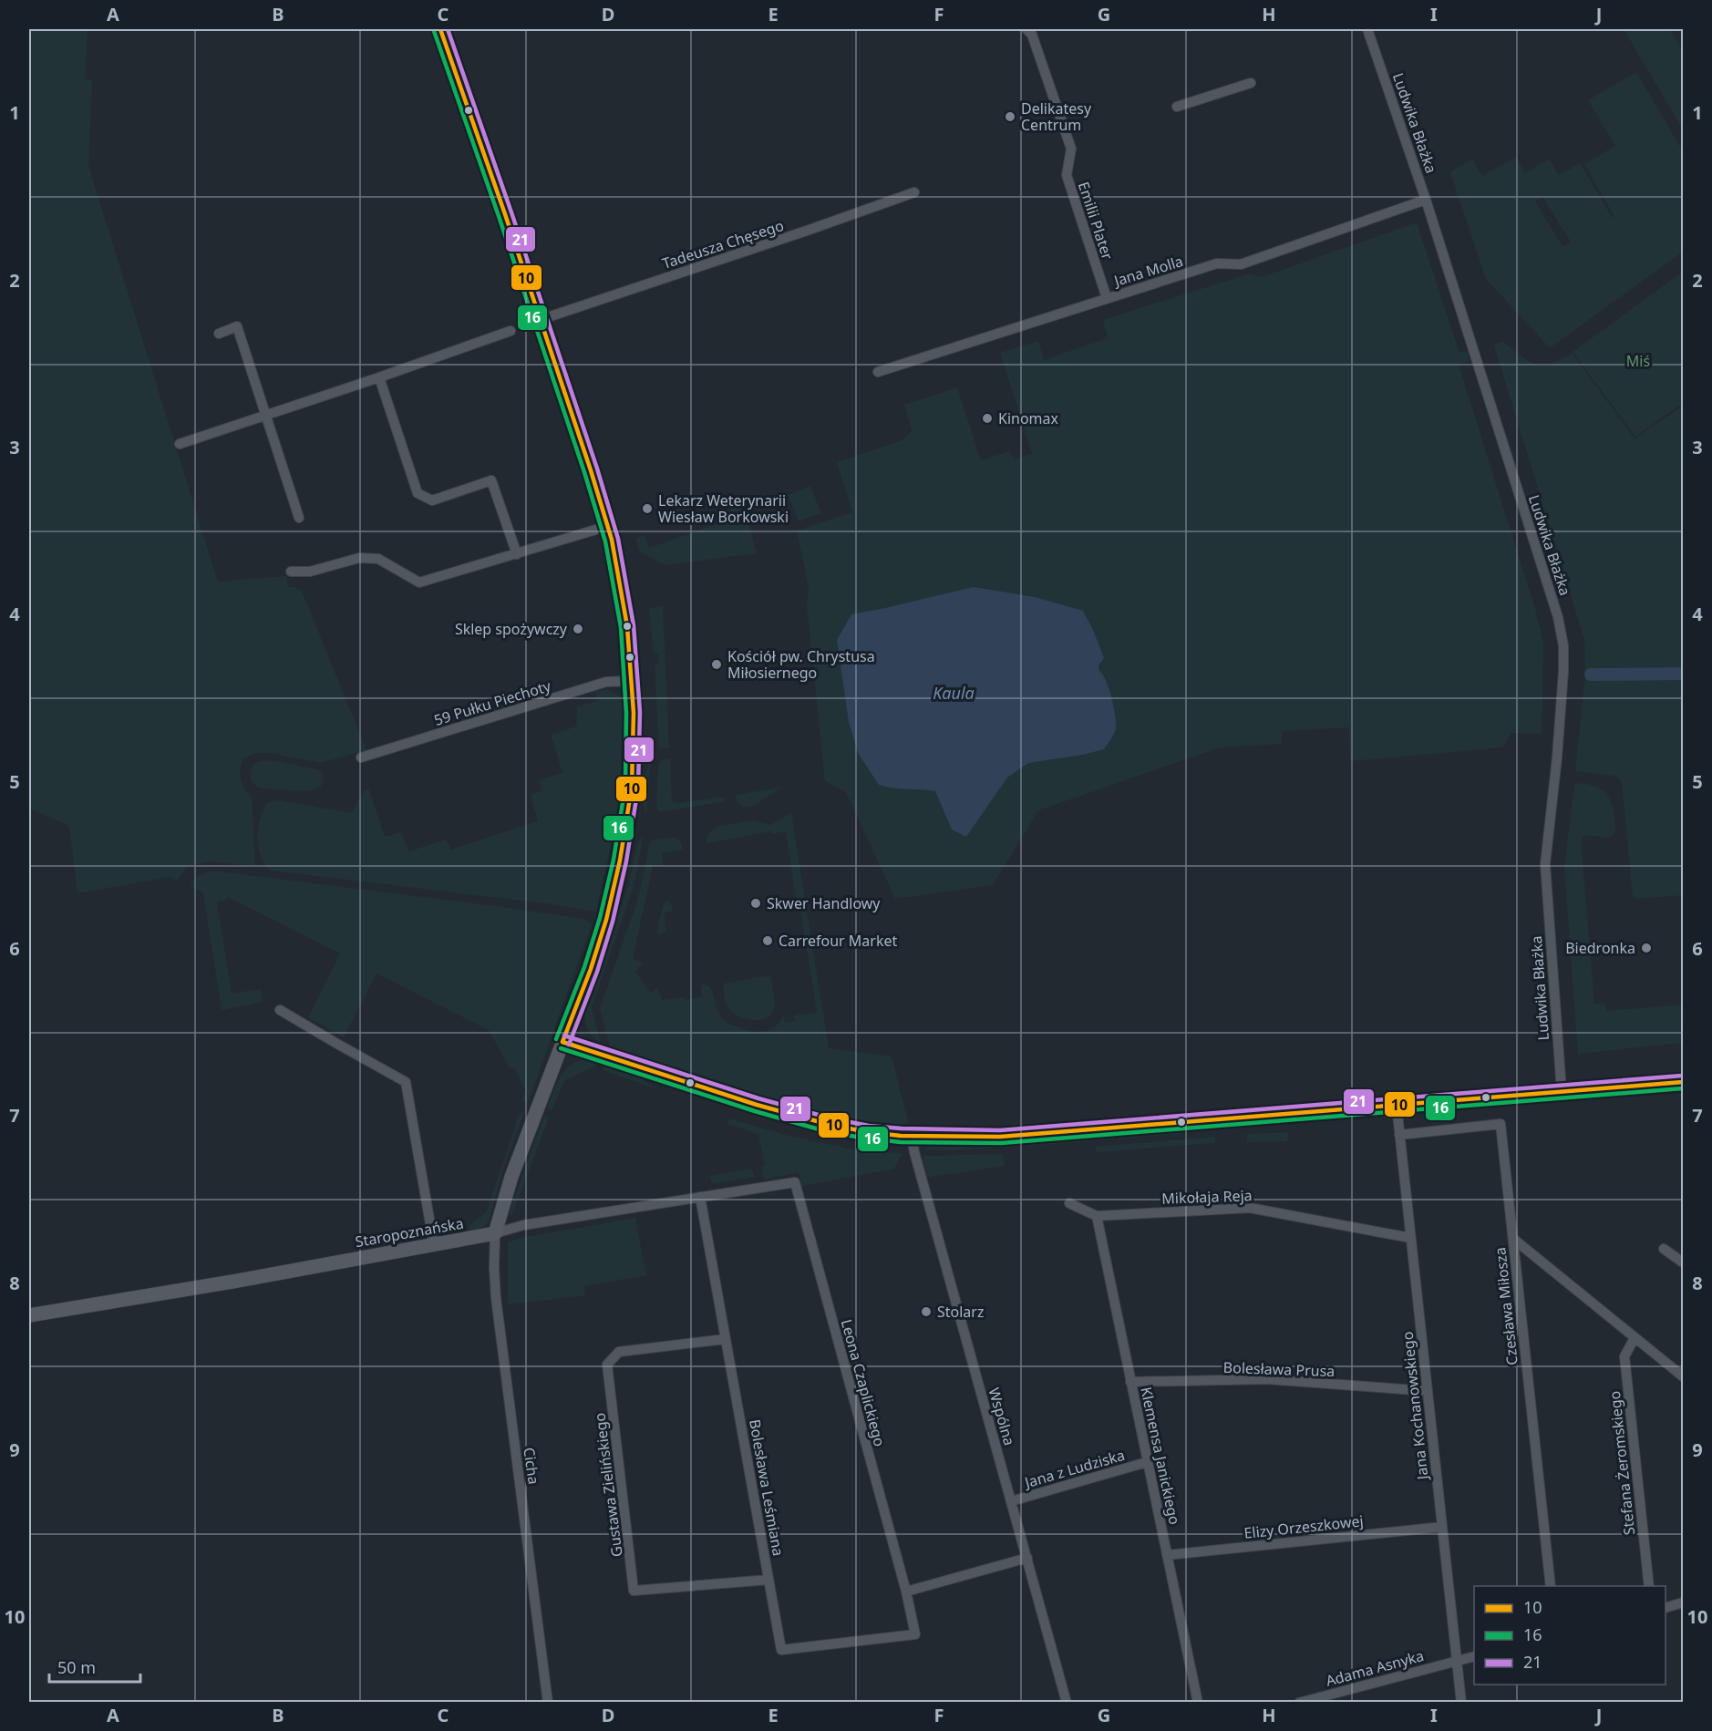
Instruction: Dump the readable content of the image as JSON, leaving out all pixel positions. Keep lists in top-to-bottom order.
{
  "streets": {
    "street": [
      "Ludwika Błażka",
      "Emilii Plater",
      "Tadeusza Chęsego",
      "Jana Molla",
      "59 Pułku Piechoty",
      "Mikołaja Reja",
      "Staropoznańska",
      "Czesława Miłosza",
      "Bolesława Prusa",
      "Leona Czaplickiego",
      "Jana Kochanowskiego",
      "Wspólna",
      "Klemensa Janickiego",
      "Stefana Żeromskiego",
      "Cicha",
      "Jana z Ludziska",
      "Gustawa Zielińskiego",
      "Bolesława Leśmiana",
      "Elizy Orzeszkowej",
      "Adama Asnyka"
    ]
  },
  "crossings": [
    ["Ludwika Błażka", "Jana Molla"],
    ["Emilii Plater", "Jana Molla"],
    ["Mikołaja Reja", "Jana Kochanowskiego"],
    ["Mikołaja Reja", "Klemensa Janickiego"],
    ["Staropoznańska", "Leona Czaplickiego"],
    ["Staropoznańska", "Cicha"],
    ["Staropoznańska", "Bolesława Leśmiana"],
    ["Czesława Miłosza", "Jana Kochanowskiego"],
    ["Bolesława Prusa", "Jana Kochanowskiego"],
    ["Bolesława Prusa", "Klemensa Janickiego"],
    ["Leona Czaplickiego", "Bolesława Leśmiana"],
    ["Jana Kochanowskiego", "Elizy Orzeszkowej"],
    ["Jana Kochanowskiego", "Adama Asnyka"],
    ["Wspólna", "Jana z Ludziska"],
    ["Klemensa Janickiego", "Jana z Ludziska"],
    ["Klemensa Janickiego", "Elizy Orzeszkowej"],
    ["Gustawa Zielińskiego", "Bolesława Leśmiana"]
  ],
  "water": ["Kaula"],
  "parks": ["Miś"],
  "places": [
    "Delikatesy Centrum",
    "Kinomax",
    "Lekarz Weterynarii Wiesław Borkowski",
    "Sklep spożywczy",
    "Kościół pw. Chrystusa Miłosiernego",
    "Skwer Handlowy",
    "Carrefour Market",
    "Biedronka",
    "Stolarz"
  ],
  "lines": ["transit line 10", "transit line 21", "transit line 16"],
  "legend": ["10", "16", "21"],
  "scale_bar": "50 m",
  "grid": {
    "columns": [
      "A",
      "B",
      "C",
      "D",
      "E",
      "F",
      "G",
      "H",
      "I",
      "J"
    ],
    "rows": [
      "1",
      "2",
      "3",
      "4",
      "5",
      "6",
      "7",
      "8",
      "9",
      "10"
    ]
  }
}
